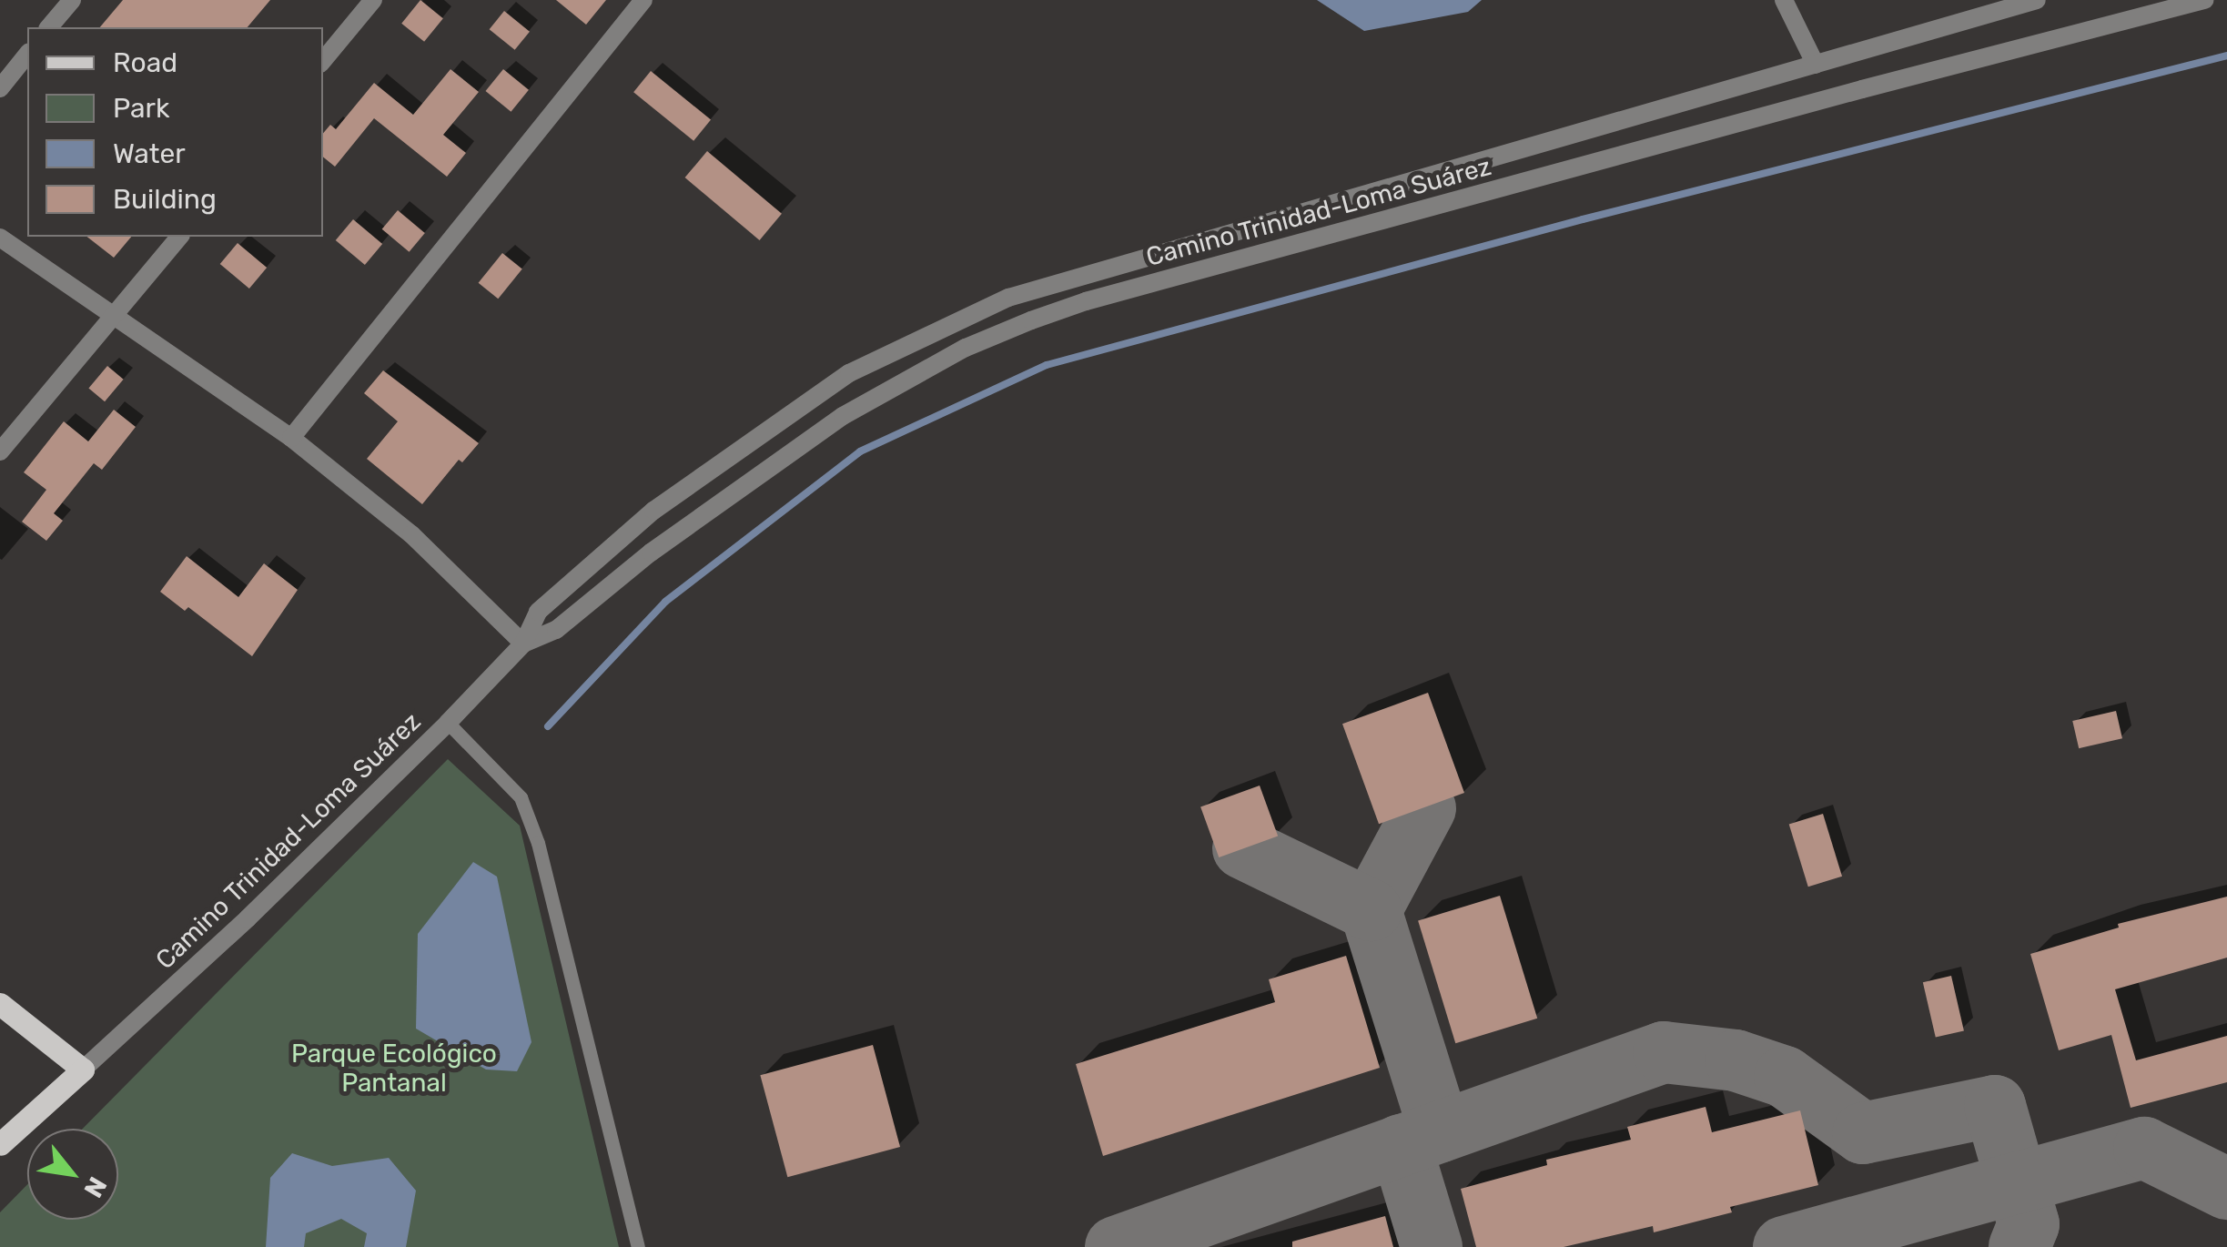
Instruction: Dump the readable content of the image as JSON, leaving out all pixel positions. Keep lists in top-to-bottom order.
{
  "streets": {
    "street": ["Camino Trinidad-Loma Suárez"]
  },
  "parks": ["Parque Ecológico Pantanal"],
  "legend": [
    "Road",
    "Park",
    "Water",
    "Building"
  ],
  "north": "bottom right"
}
